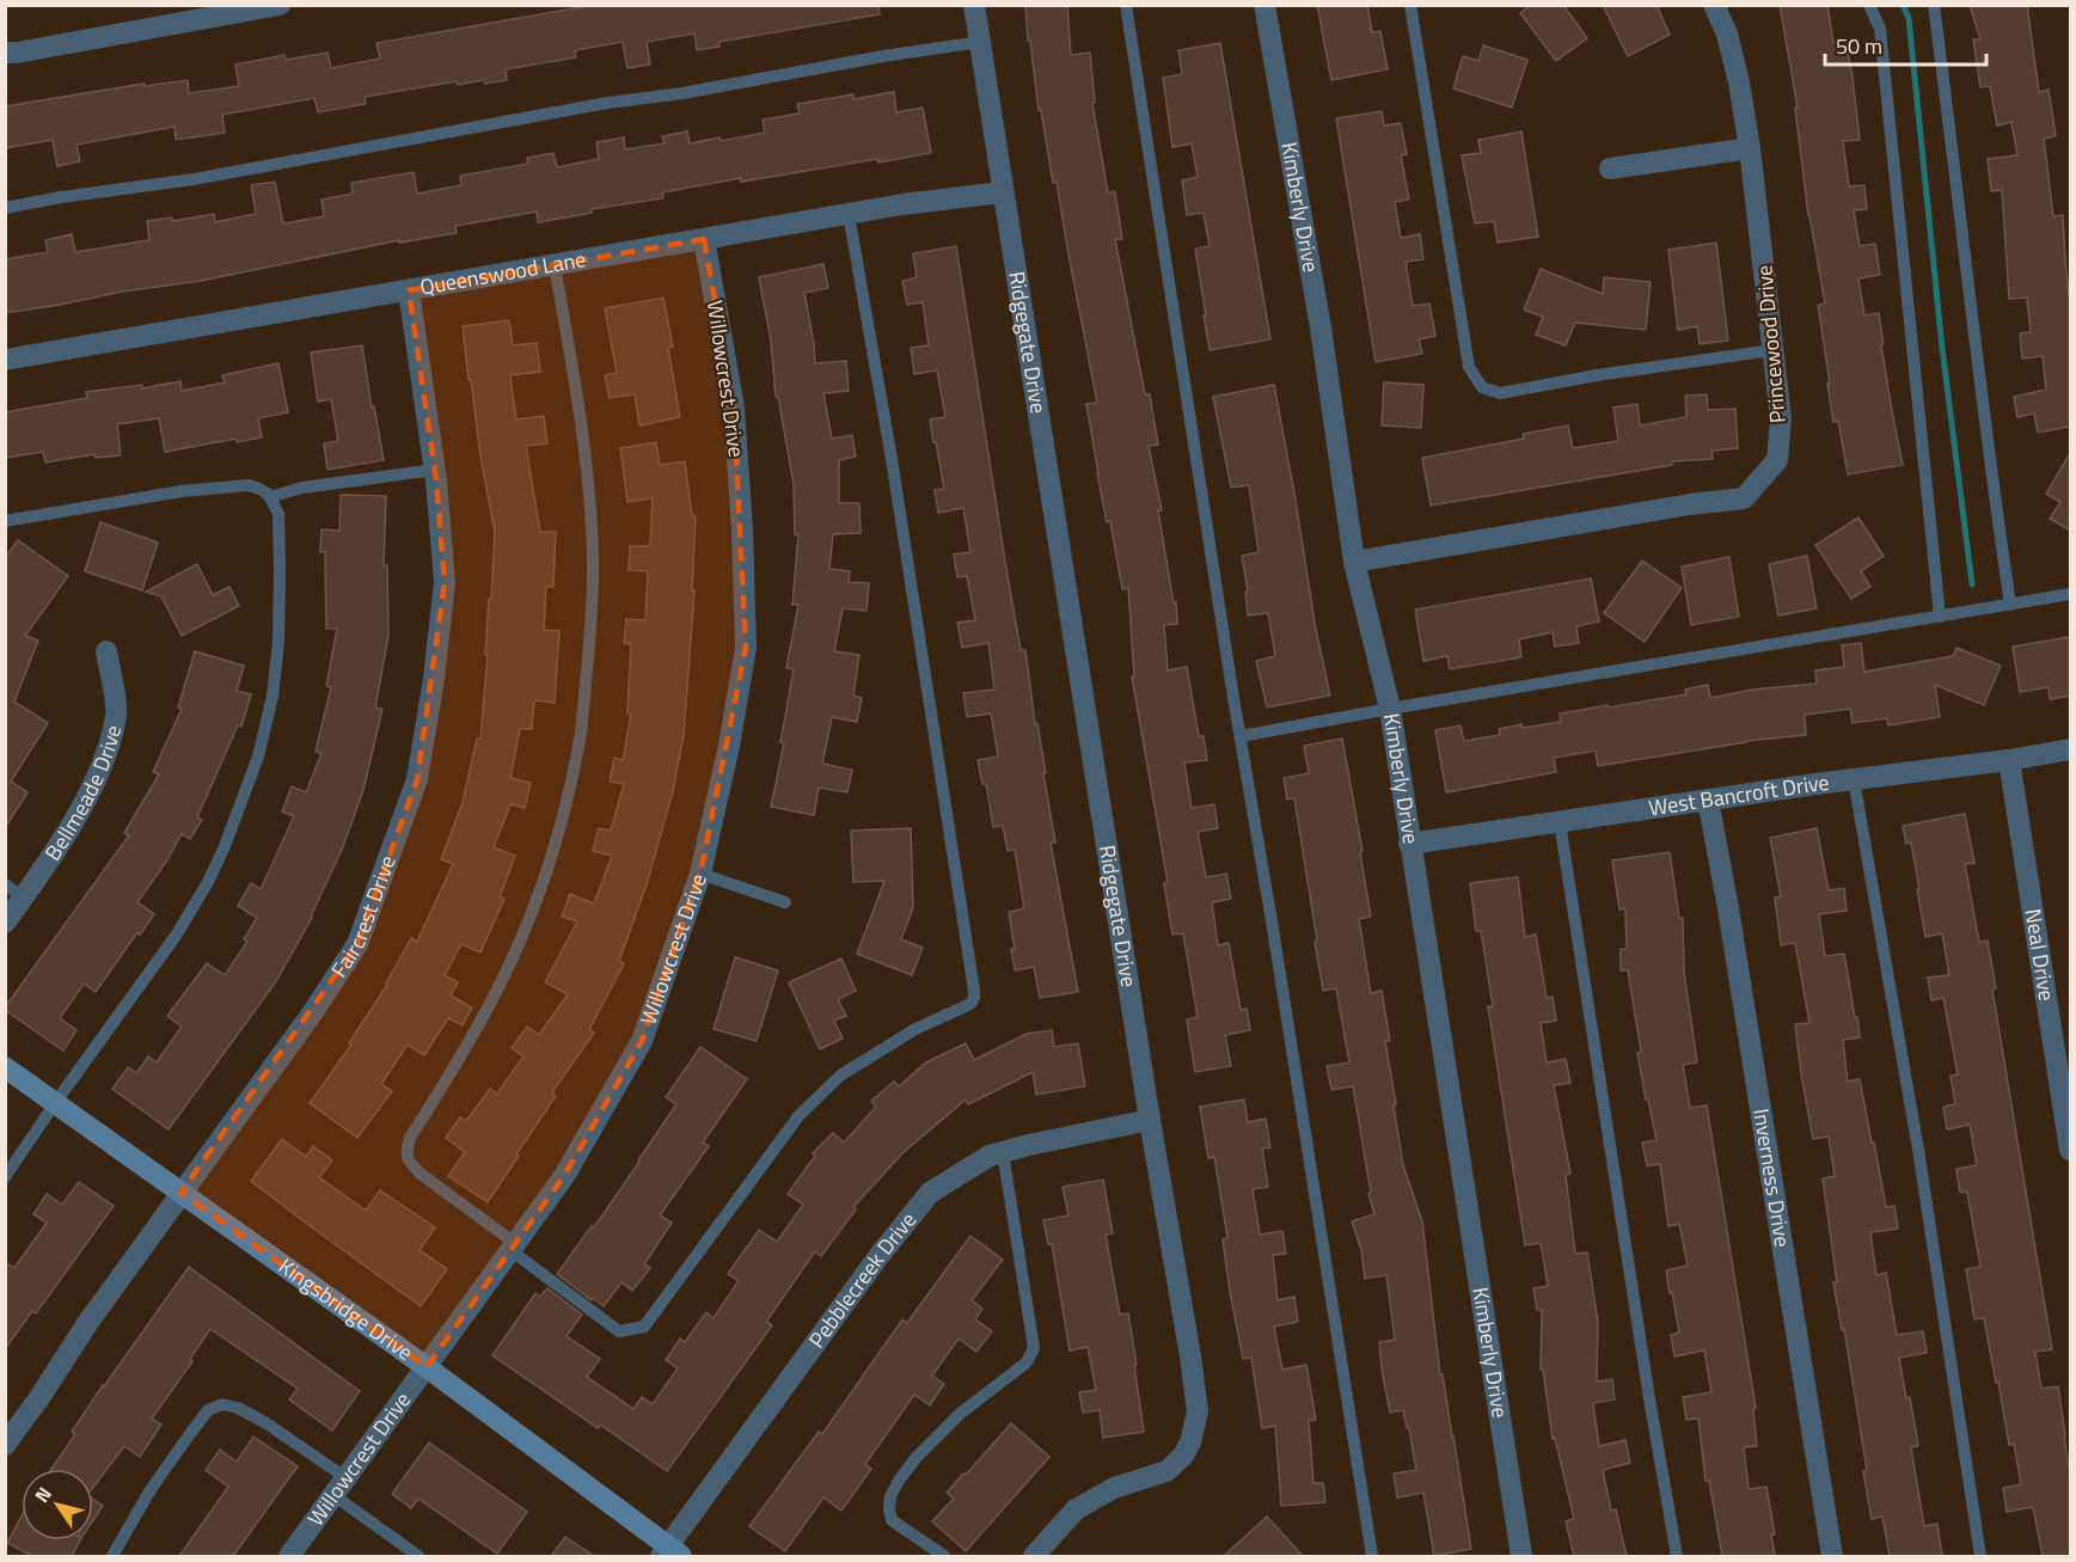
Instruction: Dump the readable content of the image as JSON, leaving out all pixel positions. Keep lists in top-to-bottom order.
{
  "streets": {
    "street": [
      "Kimberly Drive",
      "Queenswood Lane",
      "Ridgegate Drive",
      "Princewood Drive",
      "Willowcrest Drive",
      "Bellmeade Drive",
      "West Bancroft Drive",
      "Faircrest Drive",
      "Neal Drive",
      "Inverness Drive",
      "Pebblecreek Drive",
      "Kingsbridge Drive"
    ]
  },
  "crossings": [
    ["Kimberly Drive", "Princewood Drive"],
    ["Kimberly Drive", "West Bancroft Drive"],
    ["Queenswood Lane", "Ridgegate Drive"],
    ["Queenswood Lane", "Willowcrest Drive"],
    ["Queenswood Lane", "Faircrest Drive"],
    ["Ridgegate Drive", "Pebblecreek Drive"],
    ["Willowcrest Drive", "Kingsbridge Drive"],
    ["West Bancroft Drive", "Neal Drive"],
    ["West Bancroft Drive", "Inverness Drive"],
    ["Faircrest Drive", "Kingsbridge Drive"],
    ["Pebblecreek Drive", "Kingsbridge Drive"]
  ],
  "scale_bar": "50 m",
  "north": "top left"
}
